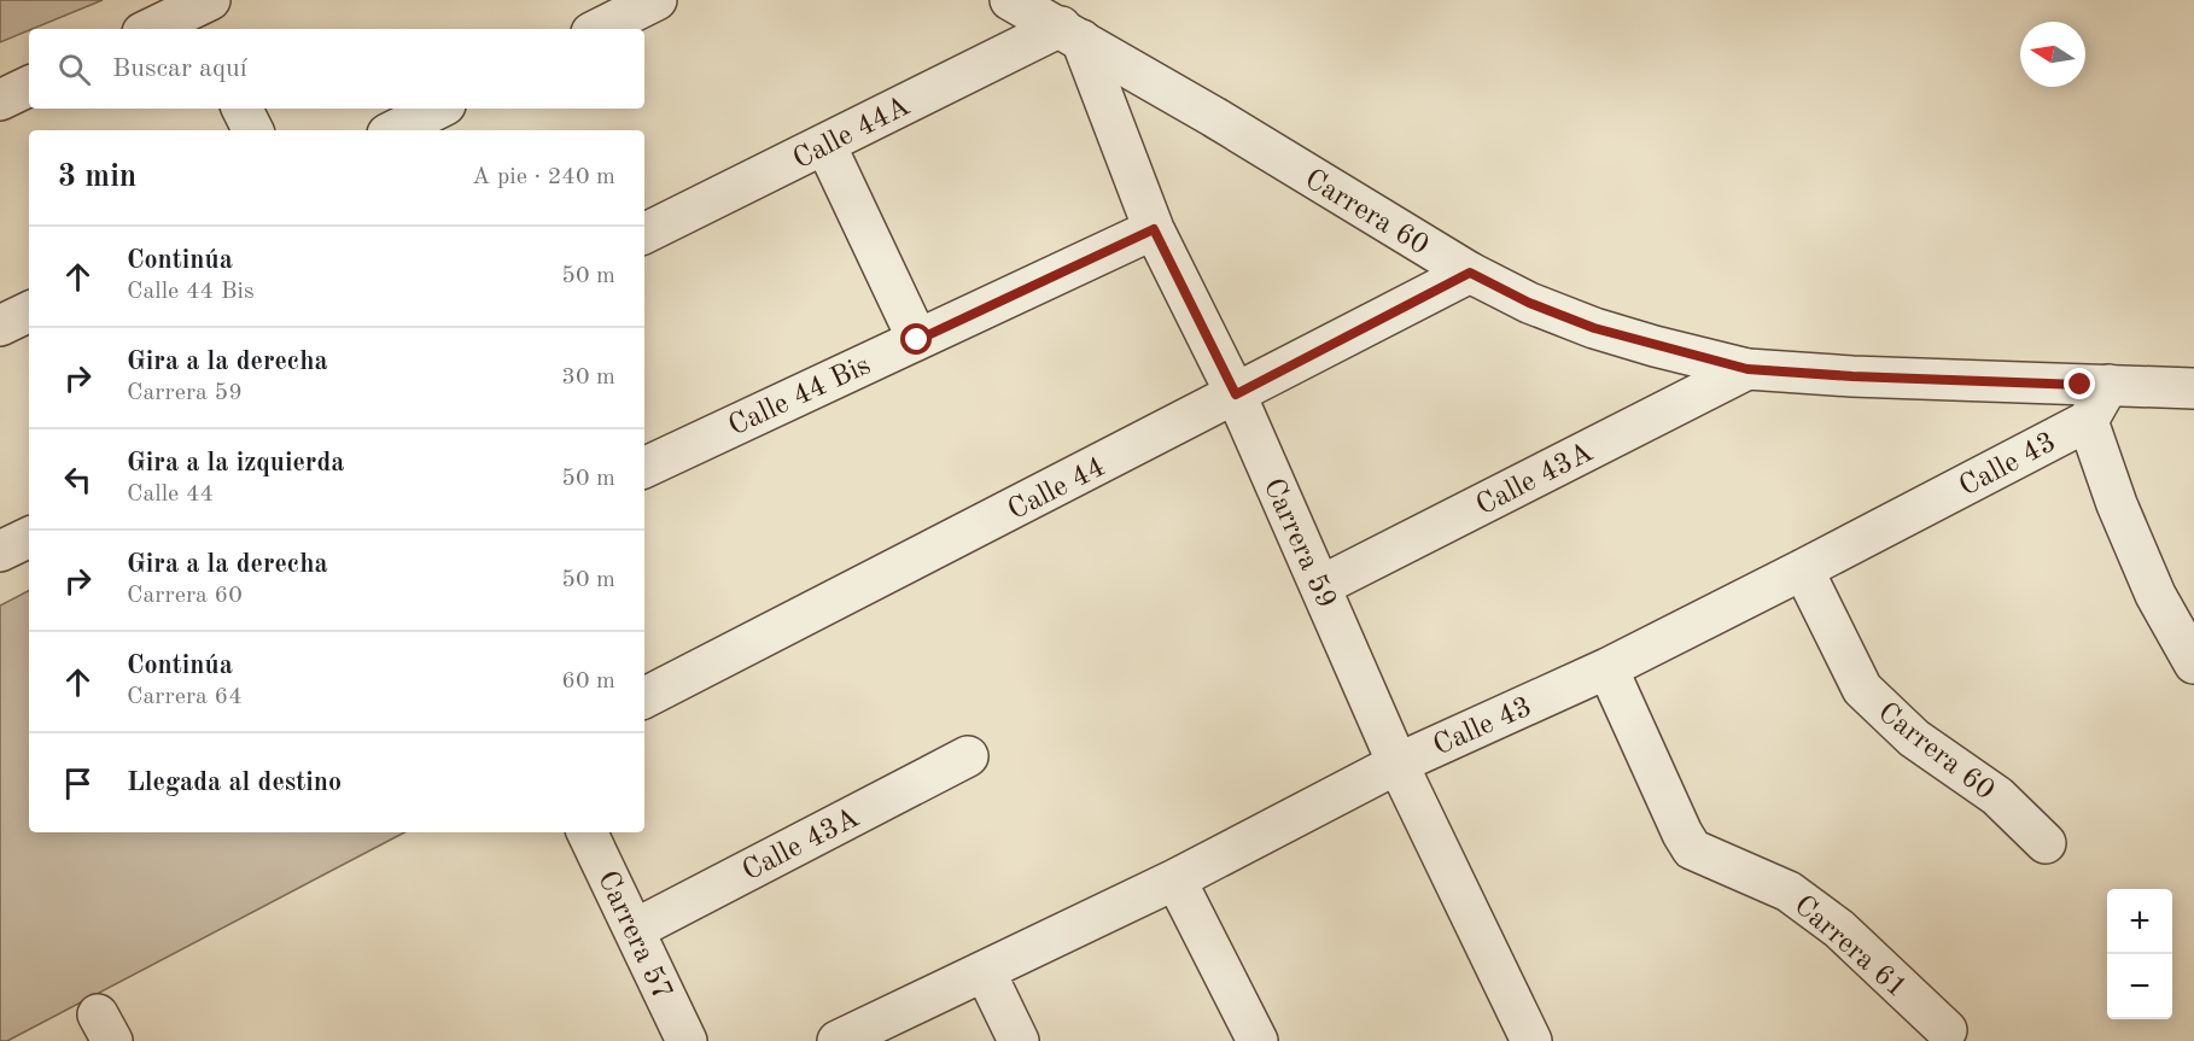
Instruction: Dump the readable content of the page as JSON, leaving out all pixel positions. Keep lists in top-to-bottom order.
{
  "streets": {
    "street": [
      "Calle 44A",
      "Carrera 60",
      "Calle 44 Bis",
      "Calle 43",
      "Calle 43A",
      "Calle 44",
      "Carrera 59",
      "Carrera 57",
      "Carrera 61"
    ]
  },
  "crossings": [
    ["Calle 44A", "Carrera 60"],
    ["Calle 44A", "Carrera 59"],
    ["Carrera 60", "Calle 43"],
    ["Carrera 60", "Calle 43A"],
    ["Carrera 60", "Calle 44"],
    ["Carrera 60", "Carrera 59"],
    ["Calle 44 Bis", "Carrera 59"],
    ["Calle 43", "Carrera 59"],
    ["Calle 43", "Carrera 61"],
    ["Calle 43A", "Carrera 59"],
    ["Calle 43A", "Carrera 57"],
    ["Calle 44", "Carrera 59"]
  ],
  "north": "left",
  "page": {
    "search": "Buscar aquí",
    "heading": ["3 min", "A pie · 240 m"],
    "list": [
      ["Continúa", "Calle 44 Bis", "50 m"],
      ["Gira a la derecha", "Carrera 59", "30 m"],
      ["Gira a la izquierda", "Calle 44", "50 m"],
      ["Gira a la derecha", "Carrera 60", "50 m"],
      ["Continúa", "Carrera 64", "60 m"],
      "Llegada al destino"
    ],
    "map_buttons": ["+", "−"]
  }
}
